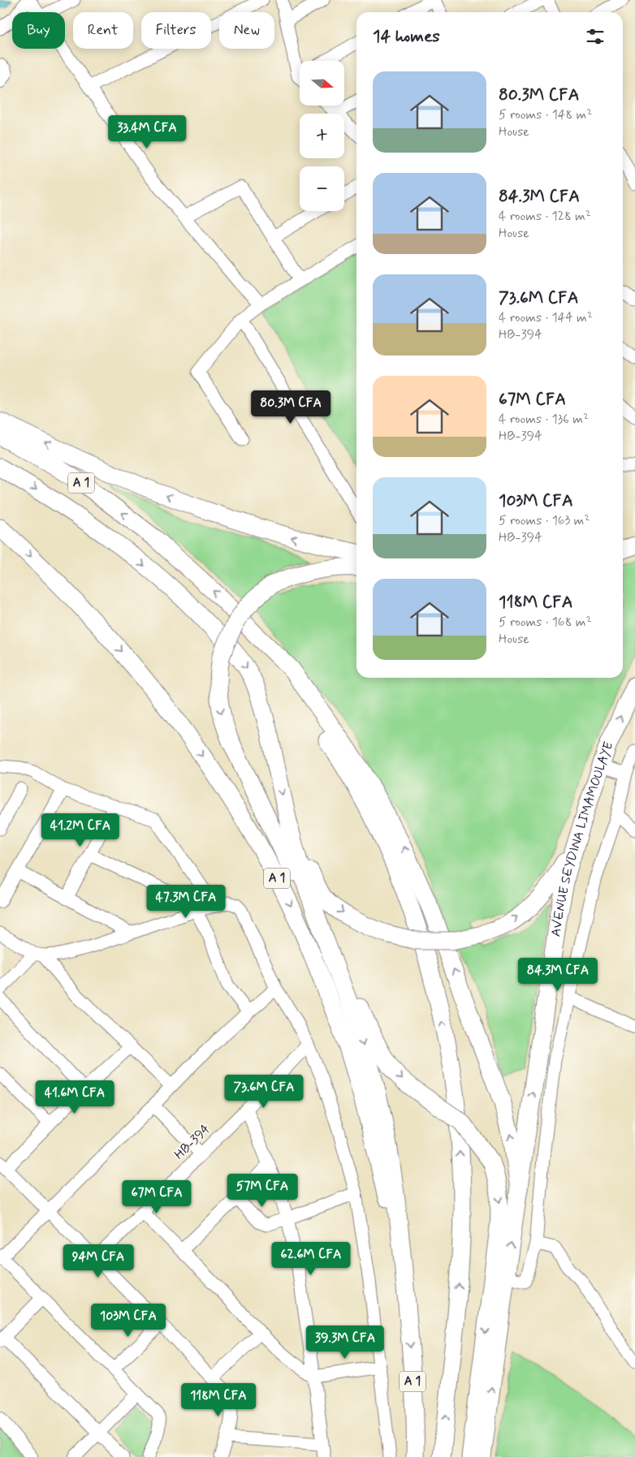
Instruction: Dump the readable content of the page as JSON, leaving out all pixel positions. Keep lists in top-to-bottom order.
{
  "streets": {
    "highway": ["A 1", "AVENUE SEYDINA LIMAMOULAYE"],
    "street": ["HB-394"]
  },
  "north": "right",
  "page": {
    "chip": [
      "Buy",
      "Rent",
      "Filters",
      "New"
    ],
    "heading": "14 homes",
    "map_buttons": ["+", "−"],
    "list": [
      {
        "name": "80.3M CFA",
        "note": "5 rooms · 148 m² · House"
      },
      {
        "name": "84.3M CFA",
        "note": "4 rooms · 128 m² · House"
      },
      {
        "name": "73.6M CFA",
        "note": "4 rooms · 144 m² · HB-394"
      },
      {
        "name": "67M CFA",
        "note": "4 rooms · 136 m² · HB-394"
      },
      {
        "name": "103M CFA",
        "note": "5 rooms · 163 m² · HB-394"
      },
      {
        "name": "118M CFA",
        "note": "5 rooms · 168 m² · House"
      }
    ],
    "price": [
      "33.4M CFA",
      "80.3M CFA",
      "41.2M CFA",
      "47.3M CFA",
      "84.3M CFA",
      "73.6M CFA",
      "41.6M CFA",
      "57M CFA",
      "67M CFA",
      "62.6M CFA",
      "94M CFA",
      "103M CFA",
      "39.3M CFA",
      "118M CFA"
    ]
  }
}
